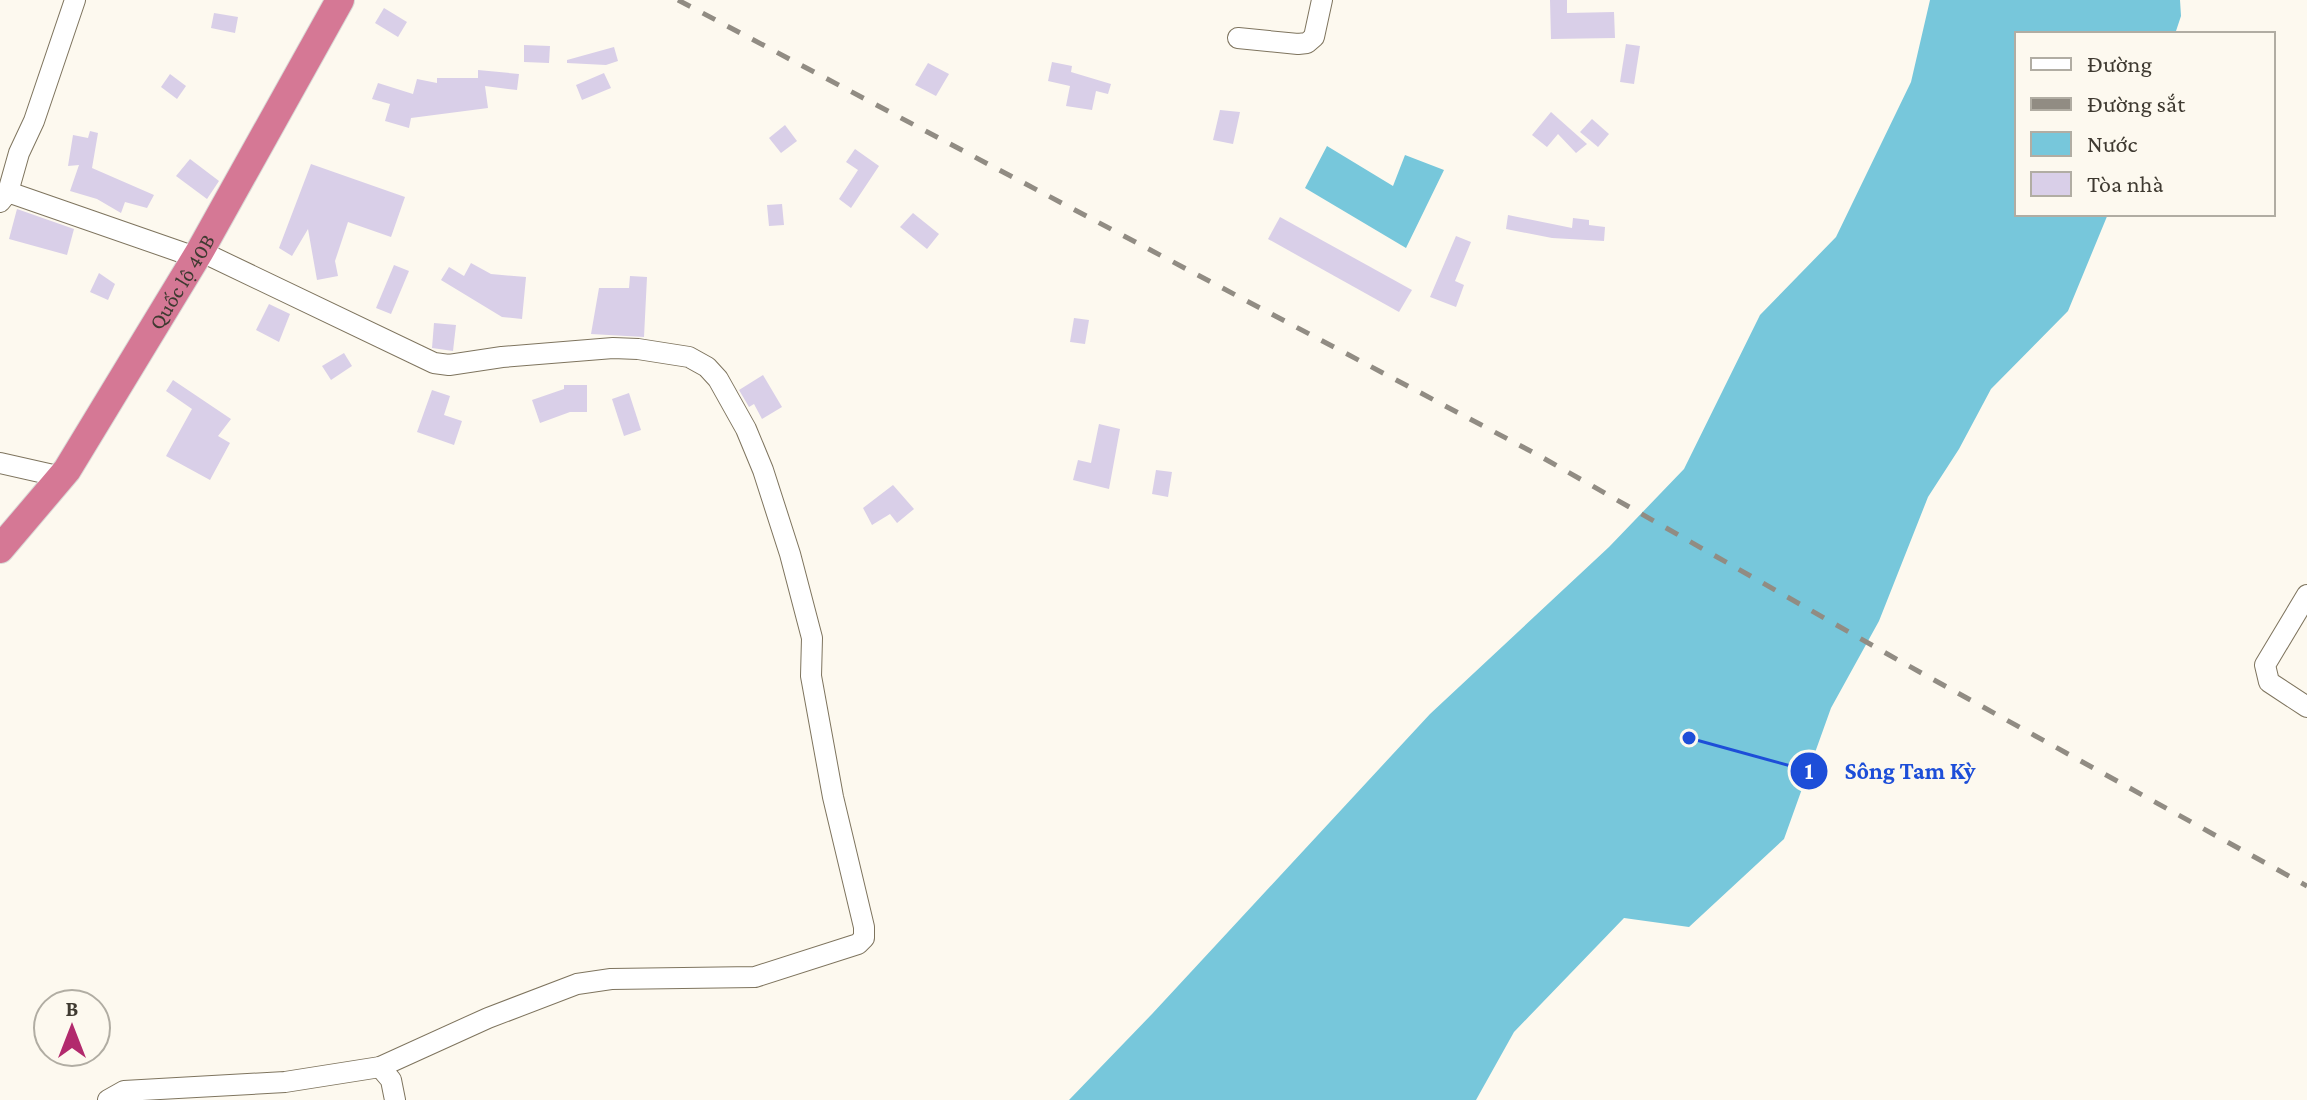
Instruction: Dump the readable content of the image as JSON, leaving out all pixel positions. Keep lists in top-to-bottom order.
{
  "streets": {
    "highway": ["Quốc lộ 40B"]
  },
  "places": ["Sông Tam Kỳ"],
  "legend": [
    "Đường",
    "Đường sắt",
    "Nước",
    "Tòa nhà"
  ],
  "north": "top"
}
